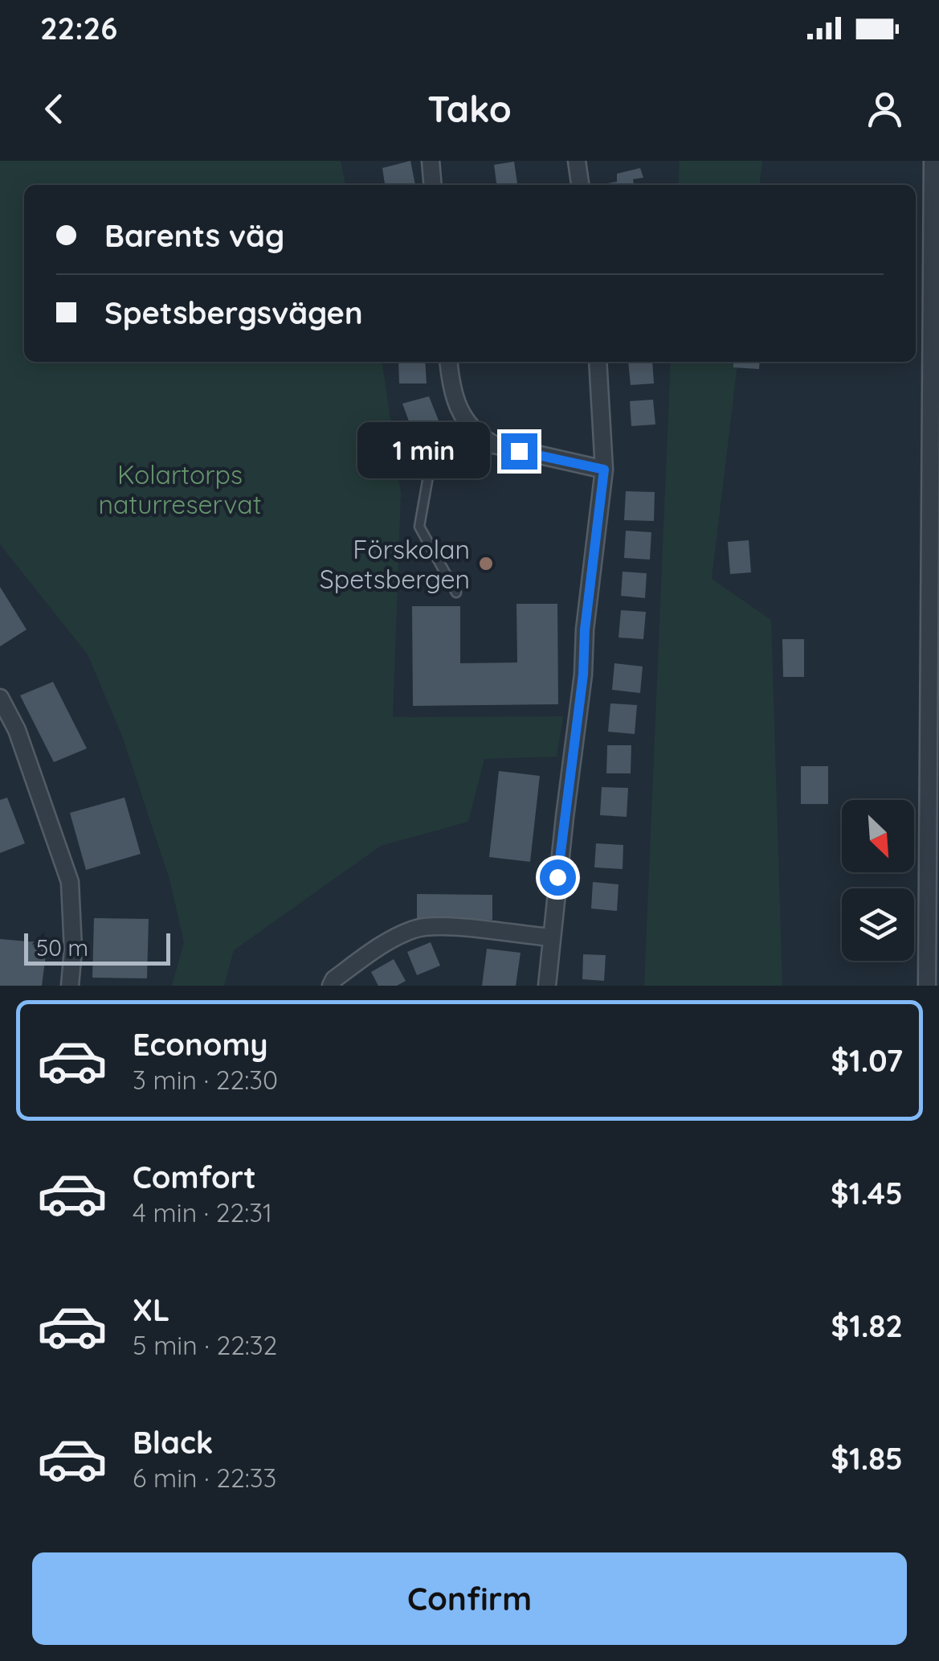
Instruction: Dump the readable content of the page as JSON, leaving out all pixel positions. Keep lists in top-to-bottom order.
{
  "parks": ["Kolartorps naturreservat"],
  "places": ["Förskolan Spetsbergen"],
  "scale_bar": "50 m",
  "north": "bottom right",
  "page": {
    "status": "22:26",
    "header": "Tako",
    "banner": ["Barents väg", "Spetsbergsvägen"],
    "bubble": "1 min",
    "scale": "50 m",
    "list": [
      {
        "name": "Economy",
        "note": "3 min · 22:30",
        "value": "$1.07"
      },
      {
        "name": "Comfort",
        "note": "4 min · 22:31",
        "value": "$1.45"
      },
      {
        "name": "XL",
        "note": "5 min · 22:32",
        "value": "$1.82"
      },
      {
        "name": "Black",
        "note": "6 min · 22:33",
        "value": "$1.85"
      }
    ],
    "buttons": "Confirm"
  }
}
